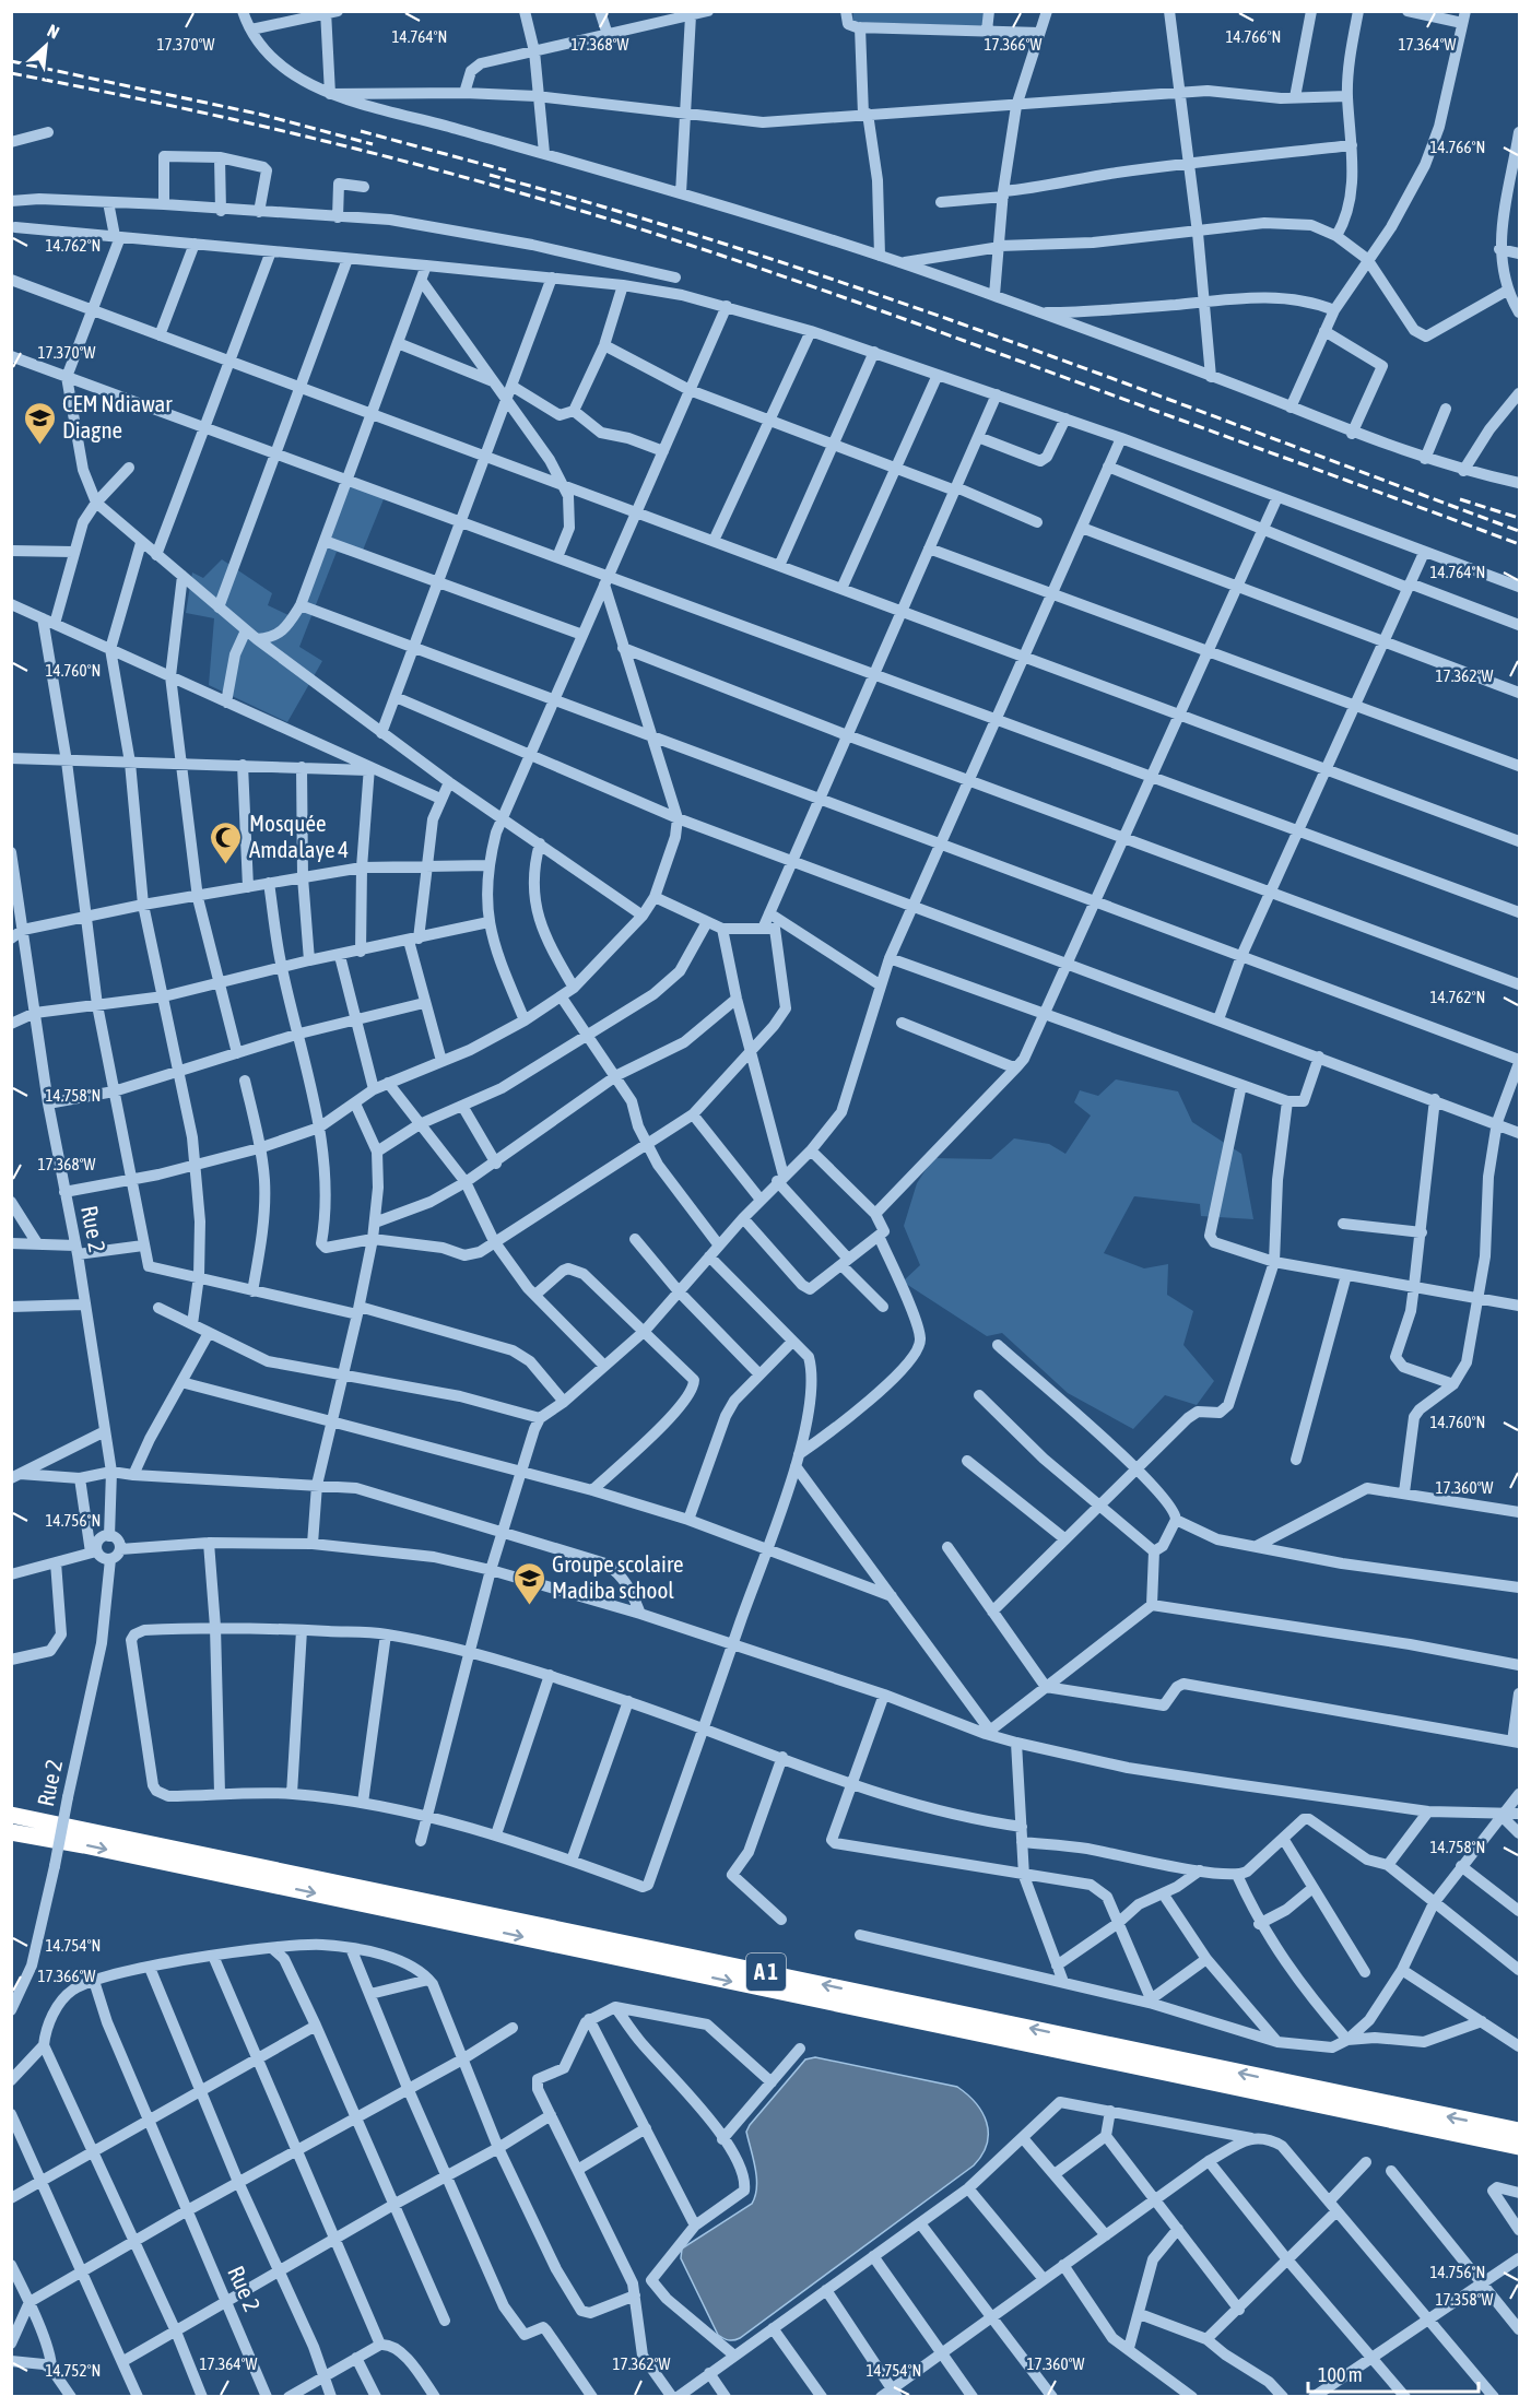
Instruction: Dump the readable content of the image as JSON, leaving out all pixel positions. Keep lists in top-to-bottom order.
{
  "streets": {
    "highway": ["A 1"],
    "street": ["Rue 2"]
  },
  "places": {
    "school or university": ["CEM Ndiawar Diagne", "Groupe scolaire Madiba school"],
    "mosque": ["Mosquée Amdalaye 4"]
  },
  "scale_bar": "100 m",
  "north": "top right",
  "coordinates": [
    "14.764°N",
    "14.766°N",
    "17.370°W",
    "17.368°W",
    "17.366°W",
    "17.364°W",
    "14.762°N",
    "14.760°N",
    "17.362°W",
    "14.758°N",
    "17.360°W",
    "14.756°N",
    "14.754°N",
    "17.358°W",
    "14.752°N"
  ]
}
